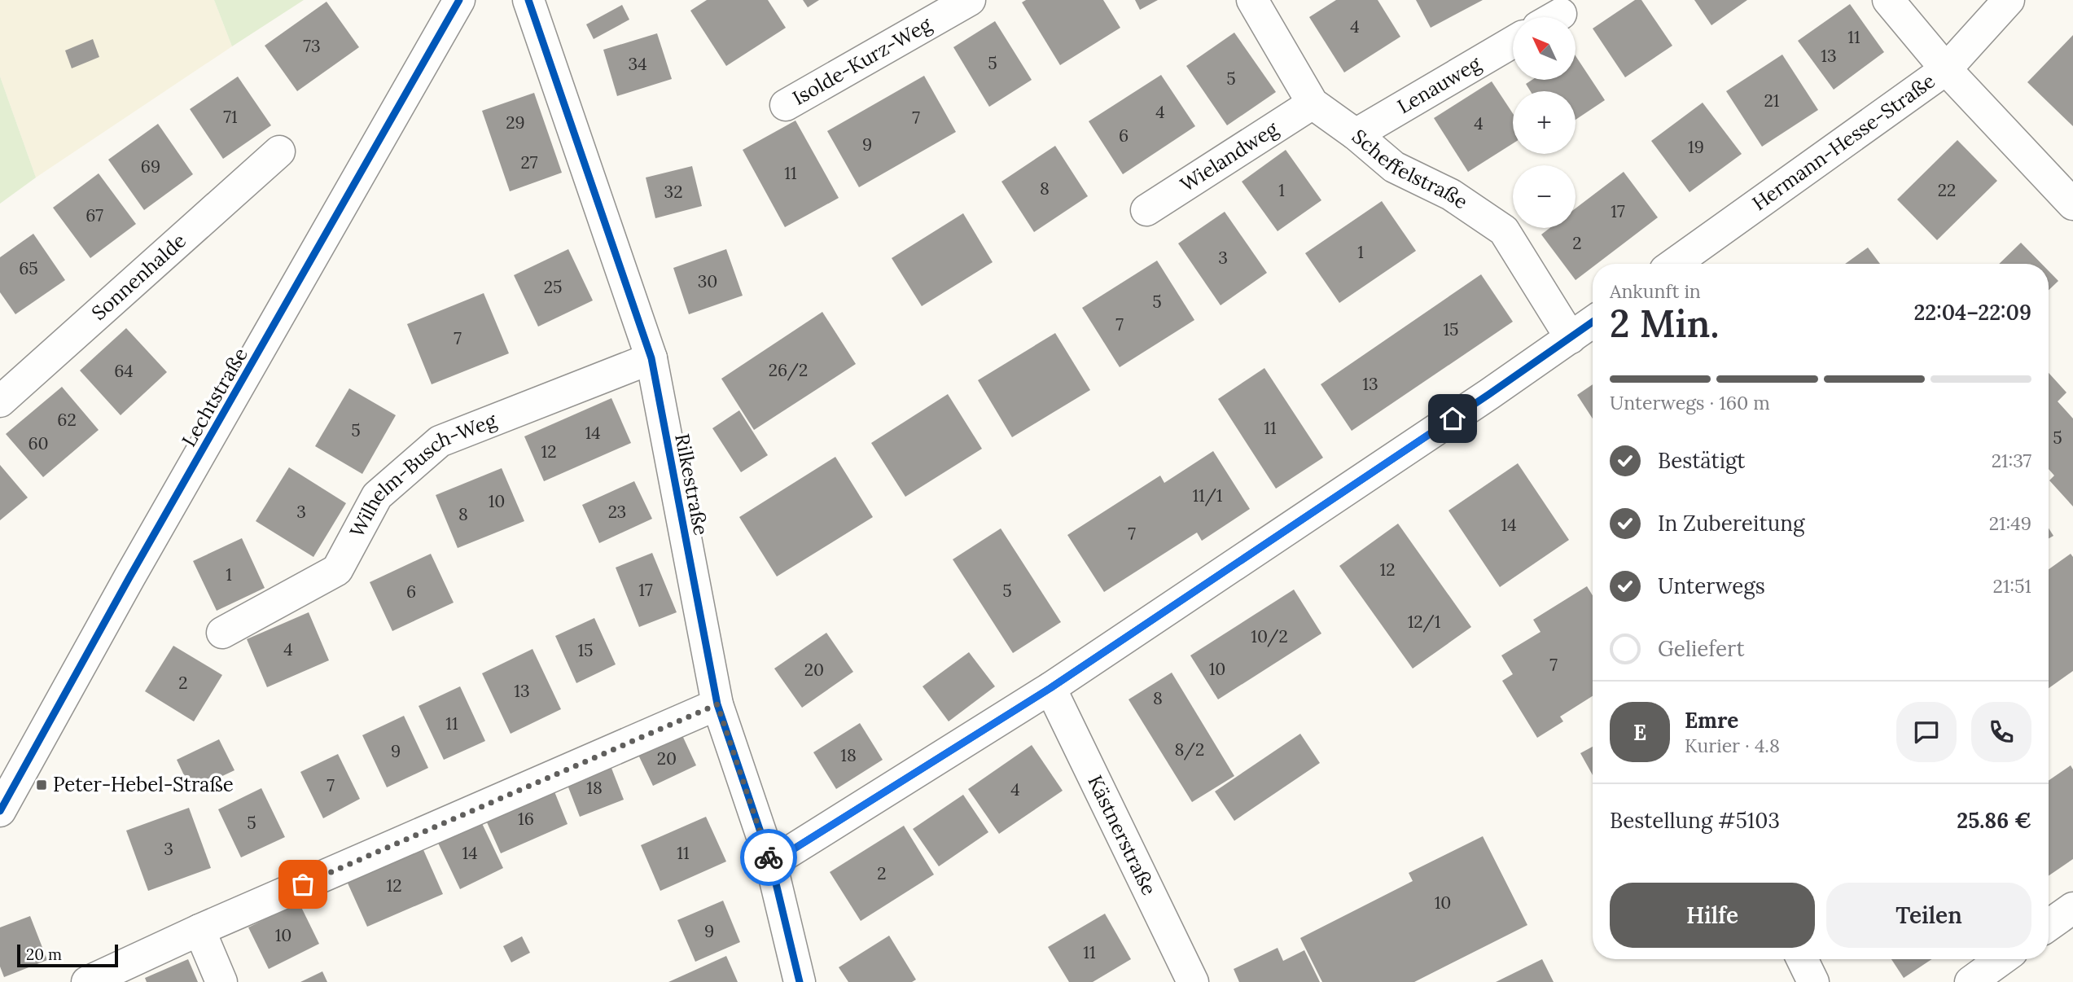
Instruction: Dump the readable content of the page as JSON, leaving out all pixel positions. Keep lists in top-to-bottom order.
{
  "streets": {
    "street": [
      "Isolde-Kurz-Weg",
      "Lenauweg",
      "Hermann-Hesse-Straße",
      "Wielandweg",
      "Scheffelstraße",
      "Sonnenhalde",
      "Lechtstraße",
      "Wilhelm-Busch-Weg",
      "Rilkestraße",
      "Kästnerstraße"
    ]
  },
  "crossings": [
    ["Lenauweg", "Scheffelstraße"],
    ["Wielandweg", "Scheffelstraße"],
    ["Wilhelm-Busch-Weg", "Rilkestraße"]
  ],
  "places": {
    "transit": ["Peter-Hebel-Straße"]
  },
  "house_numbers": [
    "4",
    "11",
    "73",
    "13",
    "5",
    "34",
    "5",
    "21",
    "4",
    "71",
    "7",
    "29",
    "4",
    "6",
    "9",
    "19",
    "27",
    "69",
    "11",
    "8",
    "1",
    "22",
    "32",
    "17",
    "67",
    "2",
    "1",
    "3",
    "65",
    "30",
    "25",
    "5",
    "7",
    "15",
    "7",
    "26/2",
    "64",
    "13",
    "62",
    "11",
    "5",
    "14",
    "5",
    "60",
    "12",
    "11/1",
    "10",
    "3",
    "23",
    "8",
    "14",
    "7",
    "12",
    "1",
    "17",
    "5",
    "6",
    "12/1",
    "10/2",
    "4",
    "15",
    "7",
    "10",
    "20",
    "2",
    "13",
    "8",
    "11",
    "8/2",
    "9",
    "18",
    "20",
    "7",
    "18",
    "4",
    "16",
    "5",
    "3",
    "14",
    "11",
    "2",
    "12",
    "10",
    "9",
    "10",
    "11"
  ],
  "scale_bar": "20 m",
  "north": "top left",
  "page": {
    "map_buttons": ["+", "−"],
    "heading": ["2 Min.", "Ankunft in", "22:04–22:09"],
    "panel": [
      "Emre",
      "Kurier · 4.8",
      "Bestellung #5103",
      "25.86 €"
    ],
    "bar": "Unterwegs · 160 m",
    "list": [
      ["Bestätigt", "21:37"],
      ["In Zubereitung", "21:49"],
      ["Unterwegs", "21:51"],
      "Geliefert"
    ],
    "round": "E",
    "buttons": ["Hilfe", "Teilen"],
    "scale": "20 m"
  }
}
